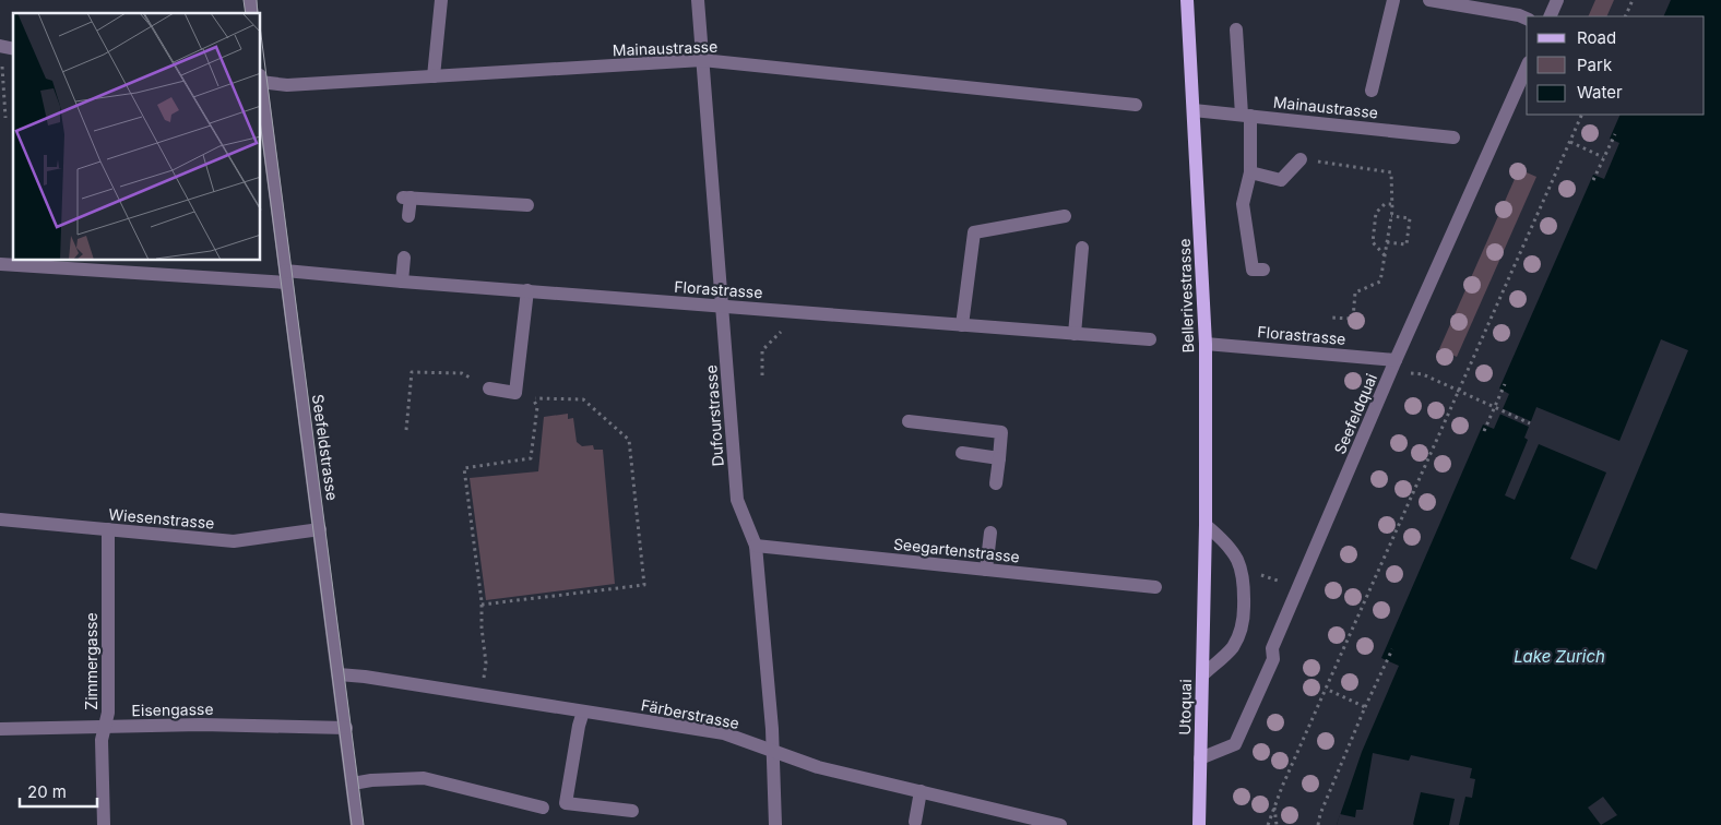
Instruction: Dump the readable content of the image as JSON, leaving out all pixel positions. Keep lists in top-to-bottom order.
{
  "streets": {
    "main road": ["Bellerivestrasse", "Utoquai"],
    "street": [
      "Mainaustrasse",
      "Florastrasse",
      "Seefeldquai",
      "Dufourstrasse",
      "Seefeldstrasse",
      "Wiesenstrasse",
      "Seegartenstrasse",
      "Zimmergasse",
      "Eisengasse",
      "Färberstrasse"
    ]
  },
  "crossings": [
    ["Mainaustrasse", "Bellerivestrasse"],
    ["Mainaustrasse", "Dufourstrasse"],
    ["Florastrasse", "Bellerivestrasse"],
    ["Florastrasse", "Seefeldquai"],
    ["Florastrasse", "Dufourstrasse"],
    ["Florastrasse", "Seefeldstrasse"],
    ["Bellerivestrasse", "Utoquai"],
    ["Seefeldquai", "Utoquai"],
    ["Dufourstrasse", "Seegartenstrasse"],
    ["Dufourstrasse", "Färberstrasse"],
    ["Seefeldstrasse", "Wiesenstrasse"],
    ["Seefeldstrasse", "Eisengasse"],
    ["Seefeldstrasse", "Färberstrasse"],
    ["Wiesenstrasse", "Zimmergasse"],
    ["Zimmergasse", "Eisengasse"]
  ],
  "water": ["Lake Zurich"],
  "legend": ["Road", "Park", "Water"],
  "scale_bar": "20 m"
}
